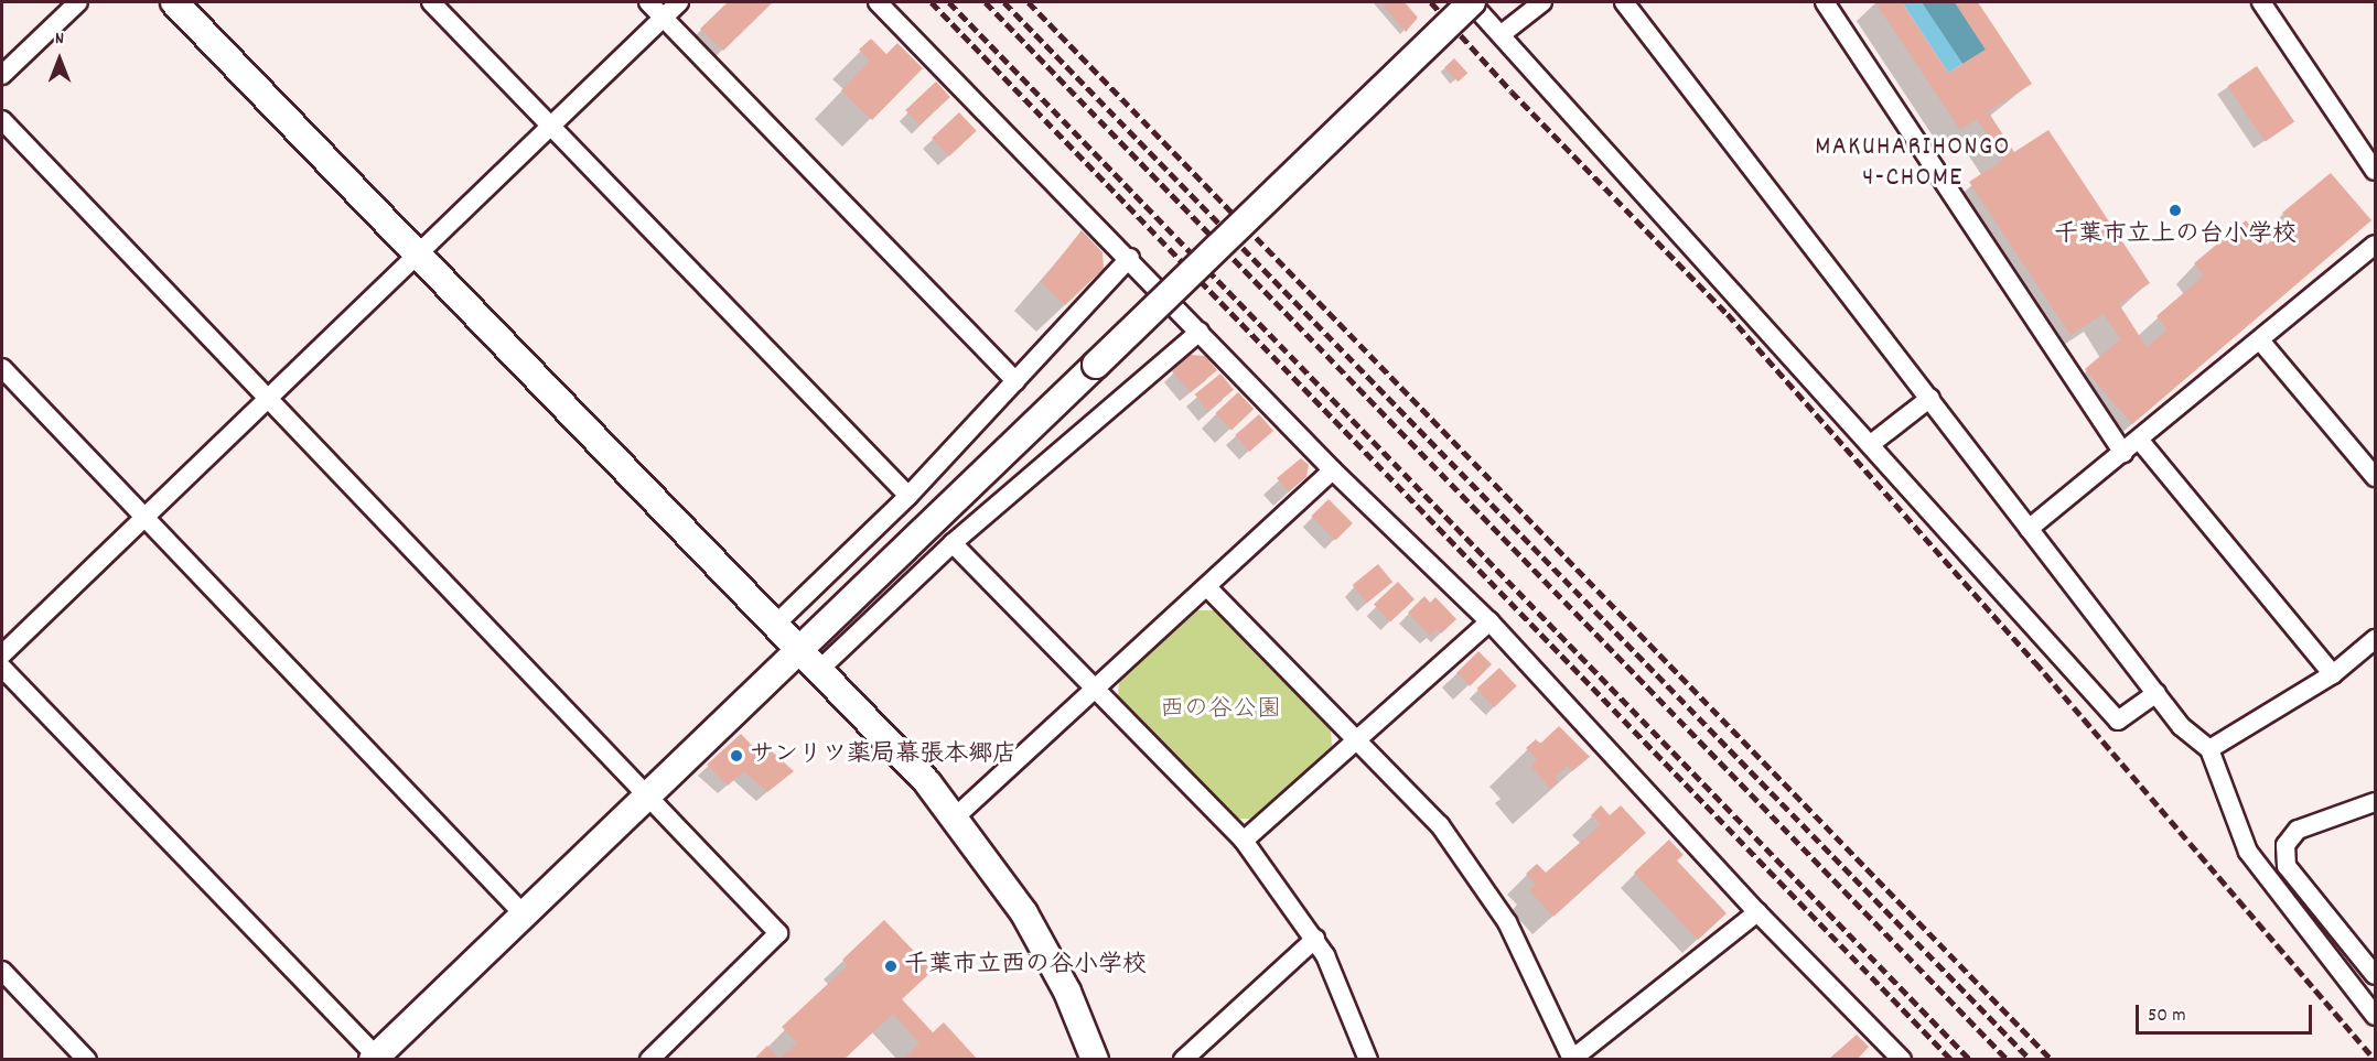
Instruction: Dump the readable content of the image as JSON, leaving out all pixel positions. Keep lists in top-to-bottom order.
{
  "districts": ["MAKUHARIHONGO 4-CHOME"],
  "parks": ["西の谷公園"],
  "places": ["千葉市立上の台小学校", "サンリツ薬局幕張本郷店", "千葉市立西の谷小学校"],
  "scale_bar": "50 m",
  "north": "top"
}
